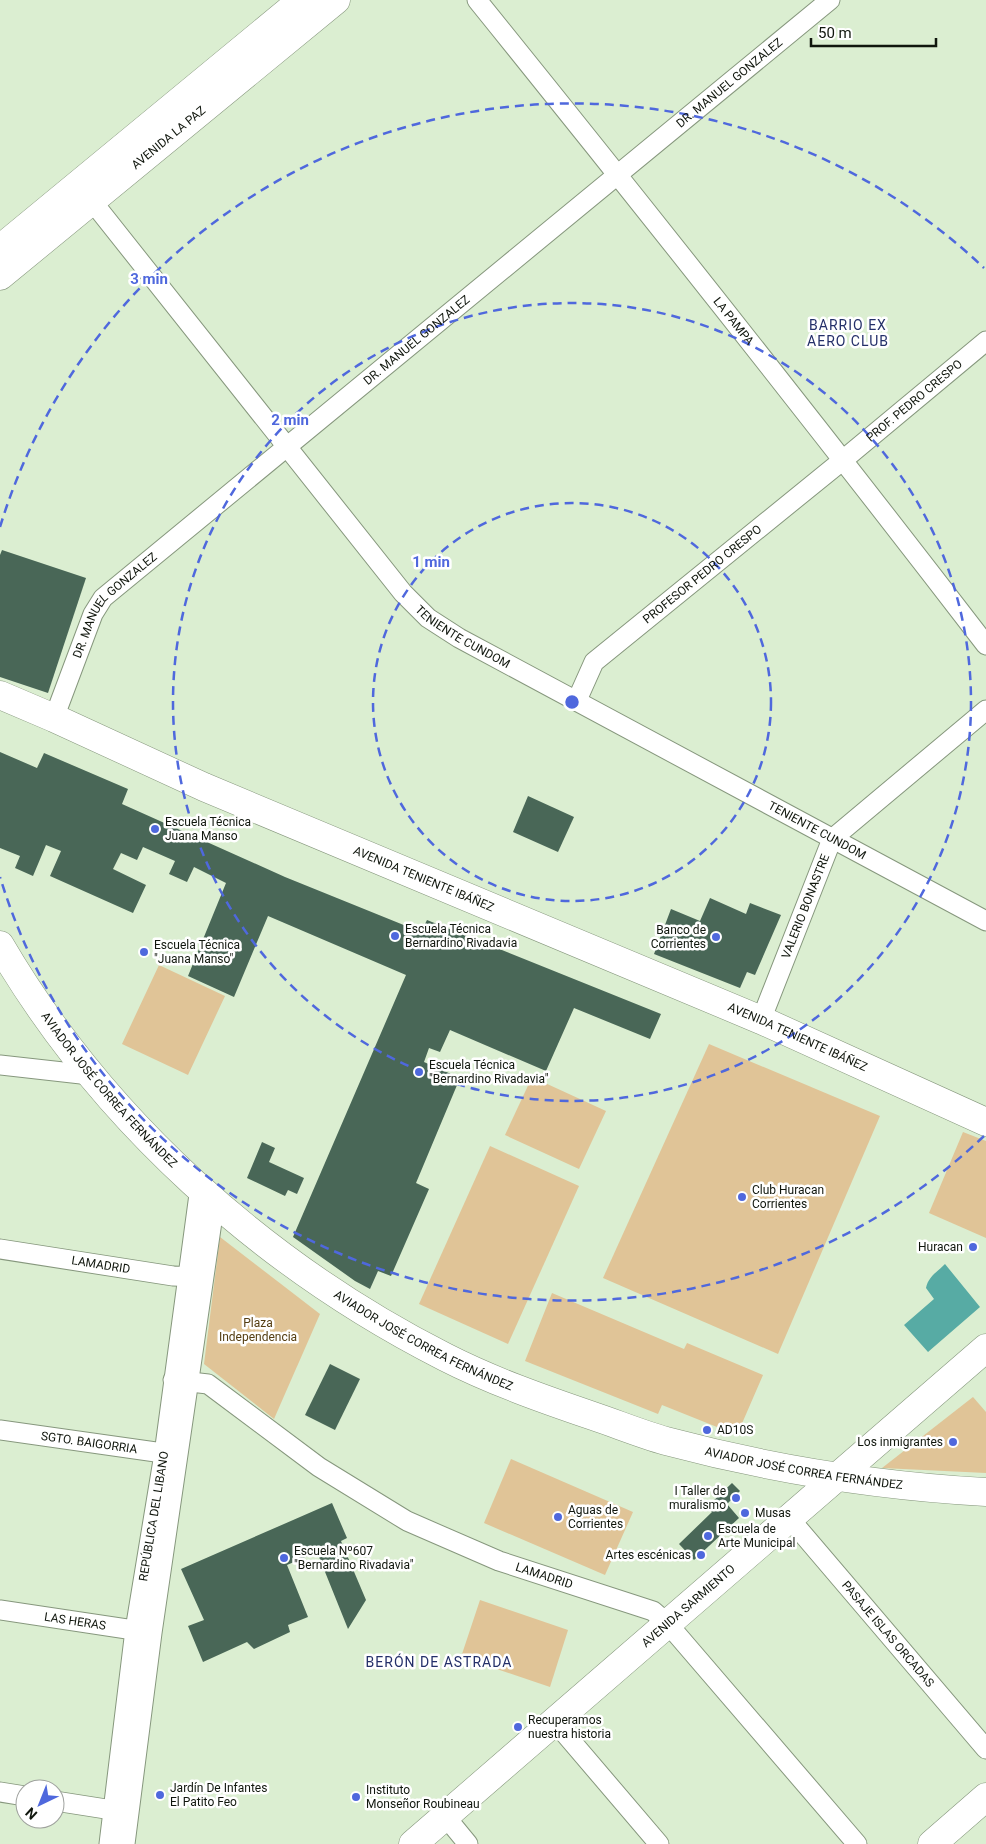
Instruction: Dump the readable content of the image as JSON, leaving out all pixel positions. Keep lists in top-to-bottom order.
{
  "streets": {
    "main road": [
      "AVENIDA LA PAZ",
      "AVENIDA TENIENTE IBÁÑEZ",
      "AVIADOR JOSÉ CORREA FERNÁNDEZ",
      "AVENIDA SARMIENTO"
    ],
    "street": [
      "DR. MANUEL GONZALEZ",
      "LA PAMPA",
      "PROF. PEDRO CRESPO",
      "PROFESOR PEDRO CRESPO",
      "TENIENTE CUNDOM",
      "VALERIO BONASTRE",
      "LAMADRID",
      "SGTO. BAIGORRIA",
      "REPÚBLICA DEL LIBANO",
      "LAS HERAS",
      "PASAJE ISLAS ORCADAS"
    ]
  },
  "crossings": [
    ["DR. MANUEL GONZALEZ", "LA PAMPA"],
    ["DR. MANUEL GONZALEZ", "TENIENTE CUNDOM"],
    ["DR. MANUEL GONZALEZ", "AVENIDA TENIENTE IBÁÑEZ"],
    ["AVENIDA LA PAZ", "TENIENTE CUNDOM"],
    ["LA PAMPA", "PROF. PEDRO CRESPO"],
    ["LA PAMPA", "PROFESOR PEDRO CRESPO"],
    ["PROF. PEDRO CRESPO", "PROFESOR PEDRO CRESPO"],
    ["PROFESOR PEDRO CRESPO", "TENIENTE CUNDOM"],
    ["TENIENTE CUNDOM", "VALERIO BONASTRE"],
    ["AVENIDA TENIENTE IBÁÑEZ", "VALERIO BONASTRE"],
    ["AVIADOR JOSÉ CORREA FERNÁNDEZ", "REPÚBLICA DEL LIBANO"],
    ["AVIADOR JOSÉ CORREA FERNÁNDEZ", "AVENIDA SARMIENTO"],
    ["LAMADRID", "REPÚBLICA DEL LIBANO"],
    ["LAMADRID", "AVENIDA SARMIENTO"],
    ["SGTO. BAIGORRIA", "REPÚBLICA DEL LIBANO"],
    ["REPÚBLICA DEL LIBANO", "LAS HERAS"],
    ["AVENIDA SARMIENTO", "PASAJE ISLAS ORCADAS"]
  ],
  "districts": ["BARRIO EX AERO CLUB", "BERÓN DE ASTRADA"],
  "parks": ["Plaza Independencia"],
  "places": [
    "Escuela Técnica Juana Manso",
    "Escuela Técnica Bernardino Rivadavia",
    "Banco de Corrientes",
    "Escuela Técnica \"Juana Manso\"",
    "Escuela Técnica \"Bernardino Rivadavia\"",
    "Club Huracan Corrientes",
    "Huracan",
    "AD10S",
    "Los inmigrantes",
    "I Taller de muralismo",
    "Musas",
    "Aguas de Corrientes",
    "Escuela de Arte Municipal",
    "Artes escénicas",
    "Escuela Nº607 \"Bernardino Rivadavia\"",
    "Recuperamos nuestra historia",
    "Jardín De Infantes El Patito Feo",
    "Instituto Monseñor Roubineau"
  ],
  "scale_bar": "50 m",
  "north": "bottom left",
  "rings": ["3 min", "2 min", "1 min"]
}
